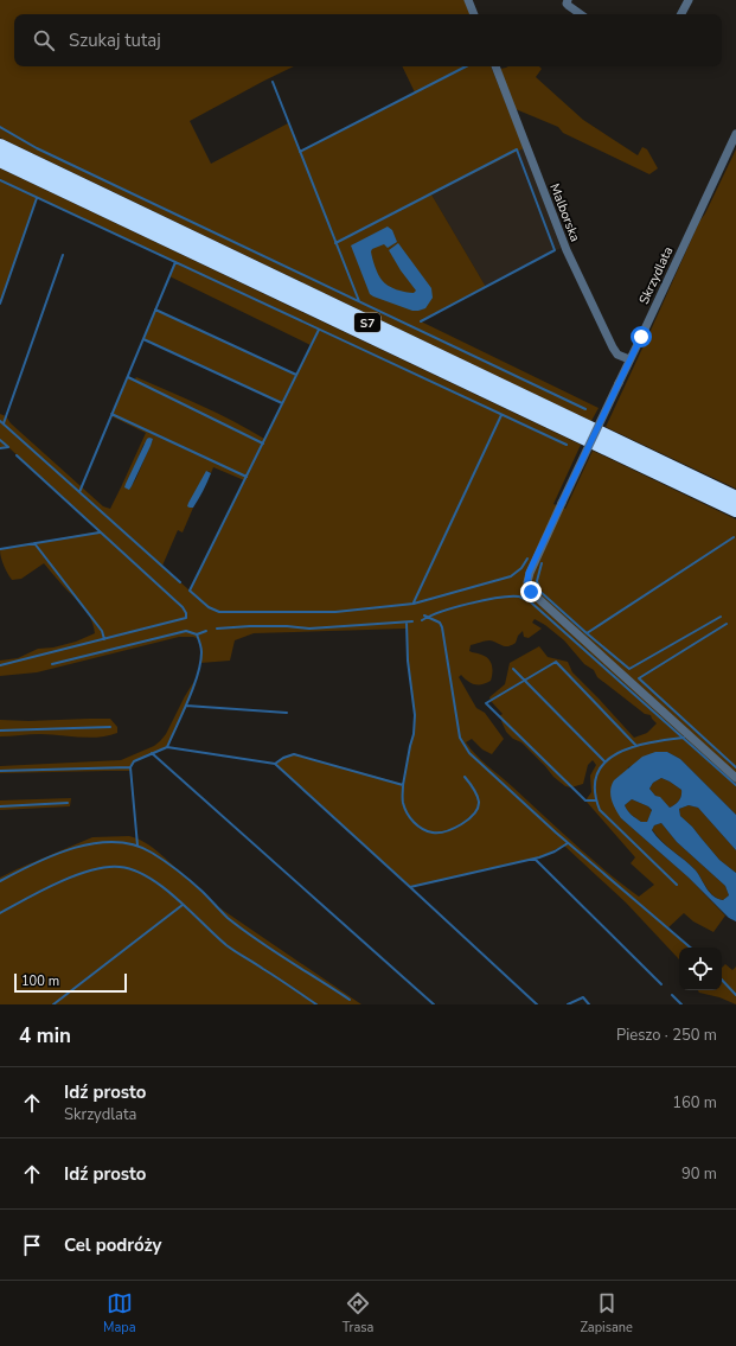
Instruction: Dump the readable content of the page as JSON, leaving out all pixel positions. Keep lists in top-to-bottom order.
{
  "streets": {
    "highway": ["S7"],
    "street": ["Malborska", "Skrzydlata"]
  },
  "crossings": [
    ["Malborska", "Skrzydlata"]
  ],
  "scale_bar": "100 m",
  "page": {
    "search": "Szukaj tutaj",
    "scale": "100 m",
    "heading": ["4 min", "Pieszo · 250 m"],
    "list": [
      ["Idź prosto", "Skrzydlata", "160 m"],
      ["Idź prosto", "90 m"],
      "Cel podróży"
    ],
    "nav": ["Mapa", "Trasa", "Zapisane"]
  }
}
